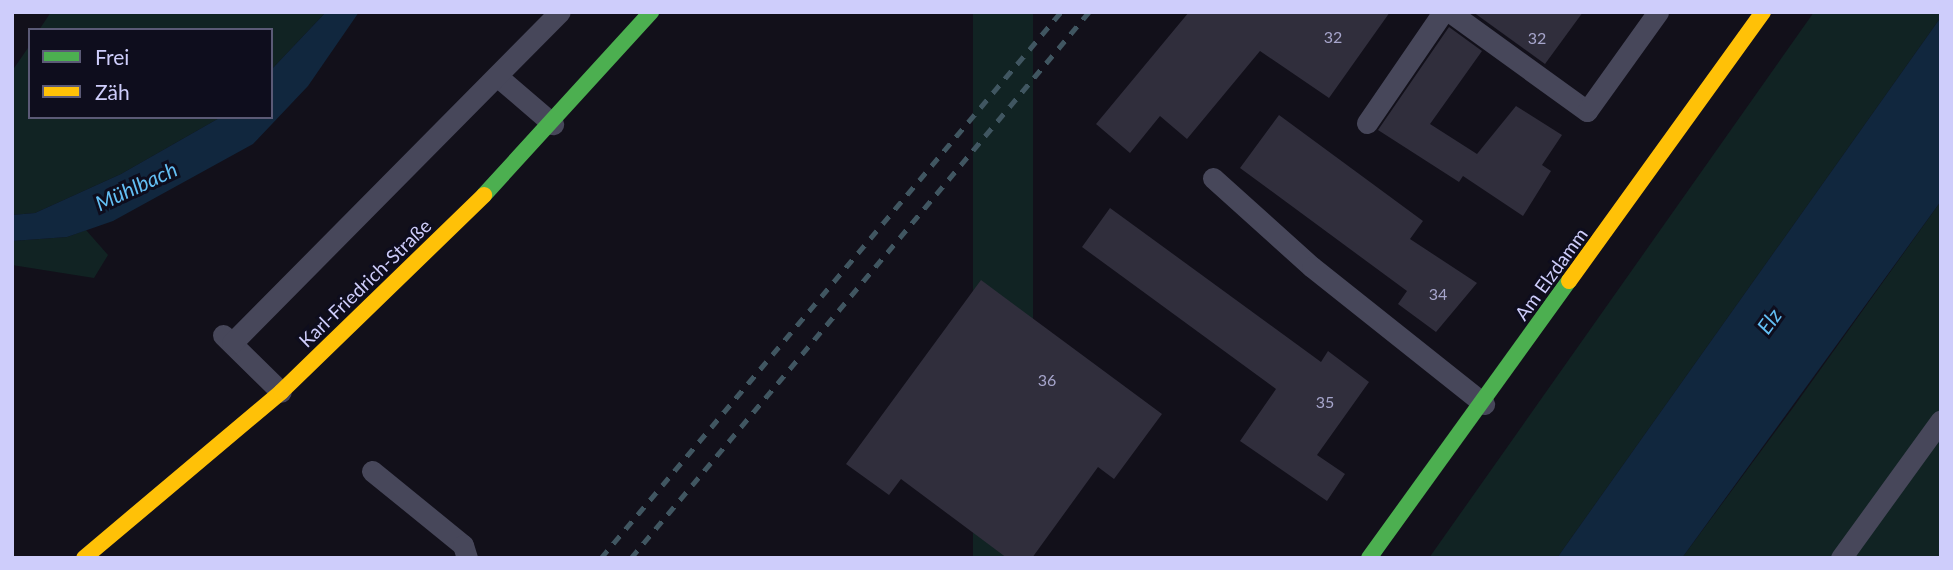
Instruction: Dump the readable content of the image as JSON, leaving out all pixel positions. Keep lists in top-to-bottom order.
{
  "streets": {
    "main road": ["Am Elzdamm", "Karl-Friedrich-Straße"]
  },
  "water": ["Mühlbach", "Elz"],
  "house_numbers": [
    "32",
    "32",
    "34",
    "36",
    "35"
  ],
  "legend": ["Frei", "Zäh"]
}
